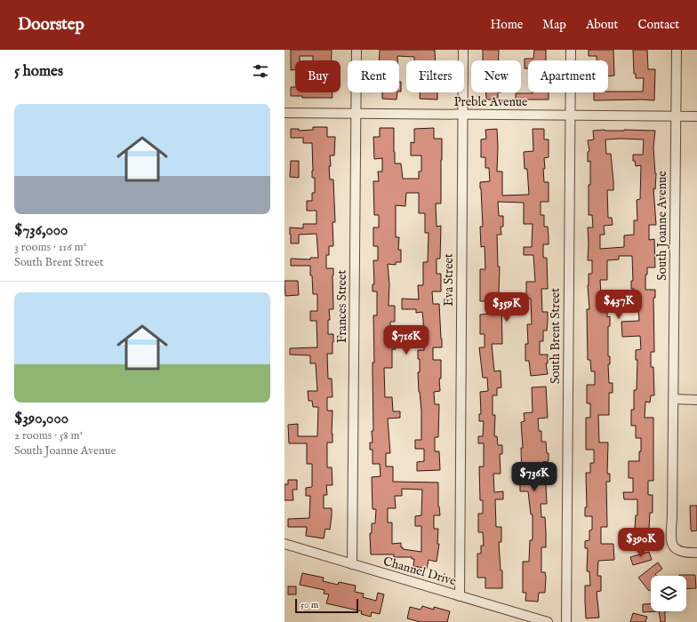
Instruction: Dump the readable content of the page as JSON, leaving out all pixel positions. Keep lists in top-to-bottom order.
{
  "streets": {
    "street": [
      "Preble Avenue",
      "South Joanne Avenue",
      "Eva Street",
      "Frances Street",
      "South Brent Street",
      "Channel Drive"
    ]
  },
  "crossings": [
    ["Preble Avenue", "South Joanne Avenue"],
    ["Preble Avenue", "Eva Street"],
    ["Preble Avenue", "Frances Street"],
    ["Preble Avenue", "South Brent Street"],
    ["Eva Street", "Channel Drive"],
    ["Frances Street", "Channel Drive"]
  ],
  "scale_bar": "50 m",
  "page": {
    "header": "Doorstep",
    "nav": [
      "Home",
      "Map",
      "About",
      "Contact"
    ],
    "heading": "5 homes",
    "chip": [
      "Buy",
      "Rent",
      "Filters",
      "New",
      "Apartment"
    ],
    "list": [
      {
        "name": "$736,000",
        "note": "3 rooms · 116 m² · South Brent Street"
      },
      {
        "name": "$390,000",
        "note": "2 rooms · 58 m² · South Joanne Avenue"
      }
    ],
    "price": [
      "$437K",
      "$359K",
      "$716K",
      "$736K",
      "$390K"
    ],
    "scale": "50 m"
  }
}
